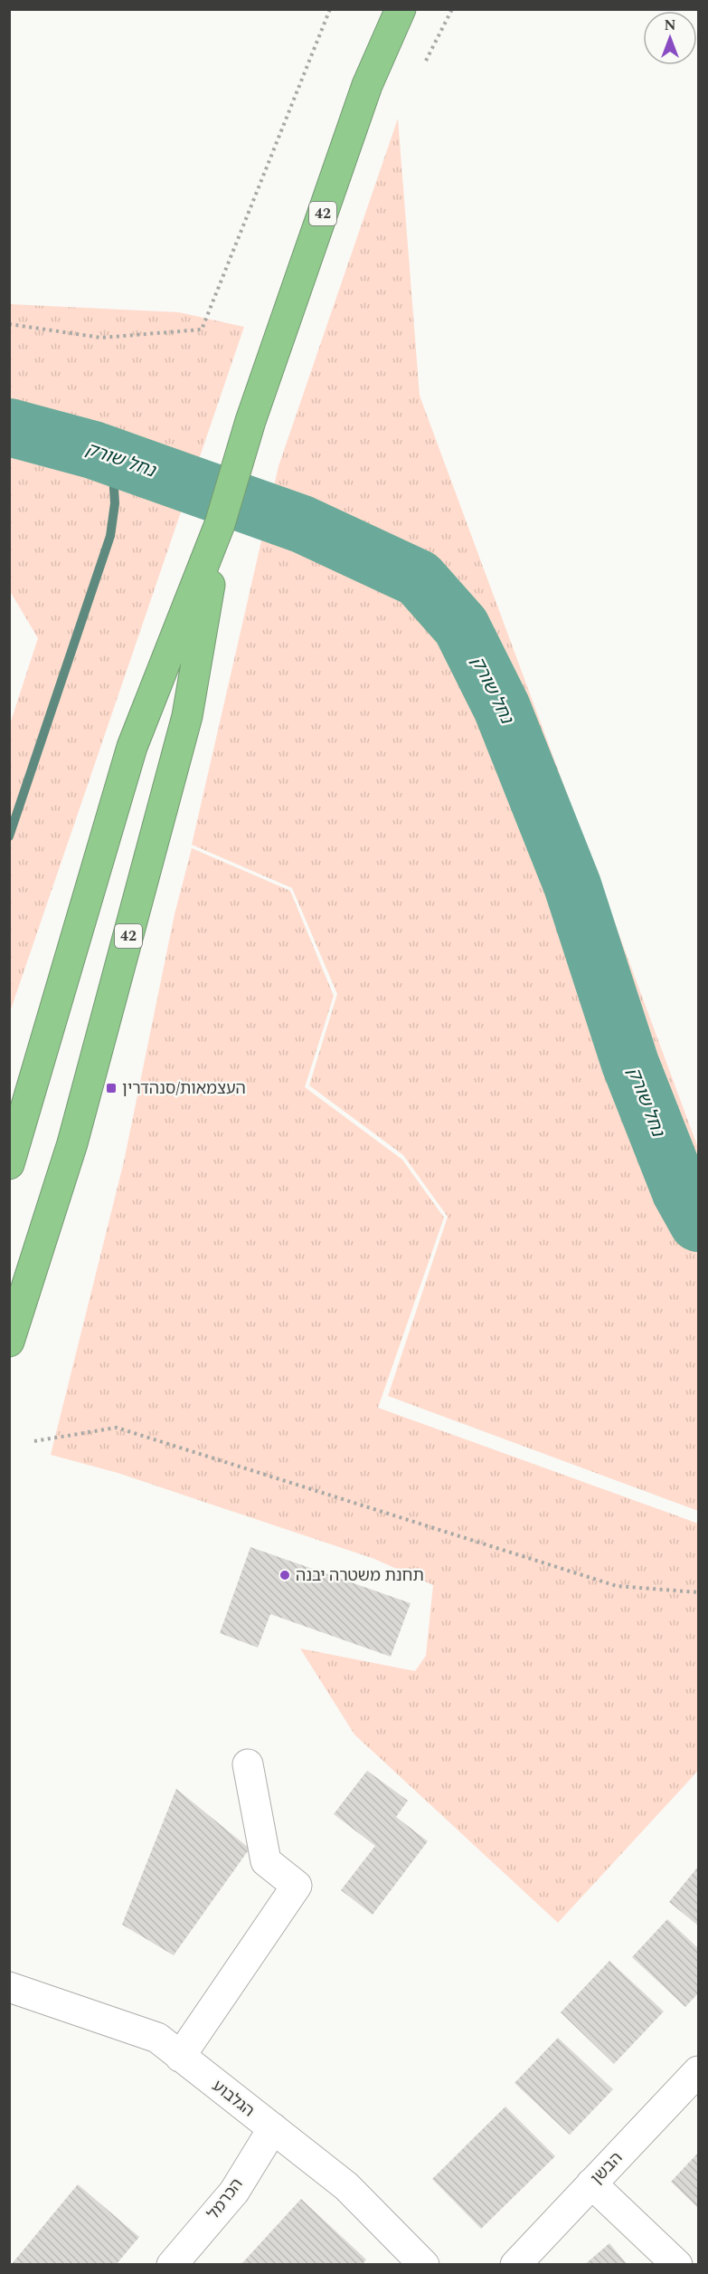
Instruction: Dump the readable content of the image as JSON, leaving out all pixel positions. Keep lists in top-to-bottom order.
{
  "streets": {
    "highway": ["42"],
    "street": ["הגלבוע", "הבשן", "הכרמל"]
  },
  "crossings": [
    ["הגלבוע", "הכרמל"]
  ],
  "water": ["נחל שורק"],
  "places": {
    "transit": ["העצמאות/סנהדרין"],
    "other": ["תחנת משטרה יבנה"]
  },
  "north": "top"
}
